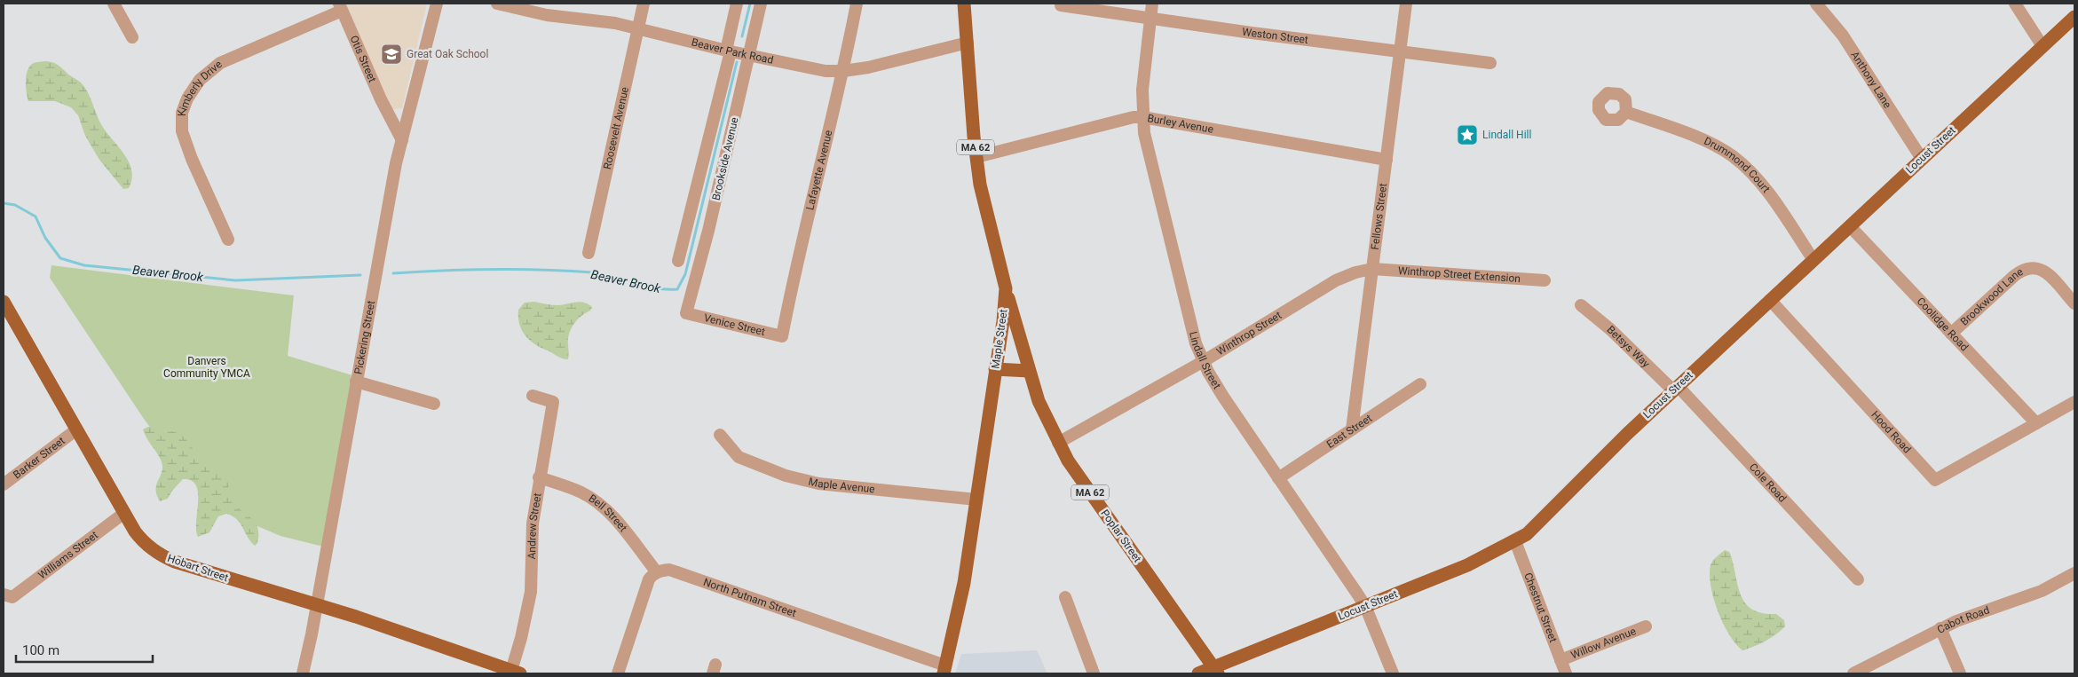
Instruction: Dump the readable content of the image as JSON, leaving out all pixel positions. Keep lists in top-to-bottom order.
{
  "streets": {
    "main road": [
      "MA 62",
      "Locust Street",
      "Maple Street",
      "Poplar Street",
      "Hobart Street"
    ],
    "street": [
      "Weston Street",
      "Beaver Park Road",
      "Otis Street",
      "Anthony Lane",
      "Kimberly Drive",
      "Burley Avenue",
      "Roosevelt Avenue",
      "Brookside Avenue",
      "Drummond Court",
      "Lafayette Avenue",
      "Fellows Street",
      "Winthrop Street Extension",
      "Brookwood Lane",
      "Venice Street",
      "Coolidge Road",
      "Winthrop Street",
      "Pickering Street",
      "Betsys Way",
      "Lindall Street",
      "East Street",
      "Hood Road",
      "Barker Street",
      "Cole Road",
      "Maple Avenue",
      "Bell Street",
      "Andrew Street",
      "Williams Street",
      "North Putnam Street",
      "Chestnut Street",
      "Cabot Road",
      "Willow Avenue"
    ]
  },
  "crossings": [
    ["Weston Street", "Fellows Street"],
    ["Weston Street", "Lindall Street"],
    ["Beaver Park Road", "Roosevelt Avenue"],
    ["Beaver Park Road", "Brookside Avenue"],
    ["Beaver Park Road", "Lafayette Avenue"],
    ["Beaver Park Road", "Maple Street"],
    ["Otis Street", "Kimberly Drive"],
    ["Otis Street", "Pickering Street"],
    ["Anthony Lane", "Locust Street"],
    ["Burley Avenue", "Fellows Street"],
    ["Burley Avenue", "Maple Street"],
    ["Burley Avenue", "Lindall Street"],
    ["Locust Street", "Drummond Court"],
    ["Locust Street", "Coolidge Road"],
    ["Locust Street", "Betsys Way"],
    ["Locust Street", "Lindall Street"],
    ["Locust Street", "Hood Road"],
    ["Locust Street", "Cole Road"],
    ["Locust Street", "Poplar Street"],
    ["Locust Street", "Chestnut Street"],
    ["Brookside Avenue", "Venice Street"],
    ["Lafayette Avenue", "Venice Street"],
    ["Fellows Street", "Winthrop Street Extension"],
    ["Fellows Street", "Winthrop Street"],
    ["Fellows Street", "East Street"],
    ["Winthrop Street Extension", "Winthrop Street"],
    ["Brookwood Lane", "Coolidge Road"],
    ["Coolidge Road", "Hood Road"],
    ["Winthrop Street", "Lindall Street"],
    ["Winthrop Street", "Poplar Street"],
    ["Pickering Street", "Hobart Street"],
    ["Maple Street", "Maple Avenue"],
    ["Maple Street", "Poplar Street"],
    ["Maple Street", "North Putnam Street"],
    ["Betsys Way", "Cole Road"],
    ["Lindall Street", "East Street"],
    ["Barker Street", "Hobart Street"],
    ["Bell Street", "Andrew Street"],
    ["Bell Street", "North Putnam Street"],
    ["Andrew Street", "Hobart Street"],
    ["Williams Street", "Hobart Street"],
    ["Chestnut Street", "Willow Avenue"]
  ],
  "water": ["Beaver Brook"],
  "parks": ["Danvers Community YMCA"],
  "places": {
    "school or university": ["Great Oak School"],
    "place": ["Lindall Hill"]
  },
  "scale_bar": "100 m"
}
